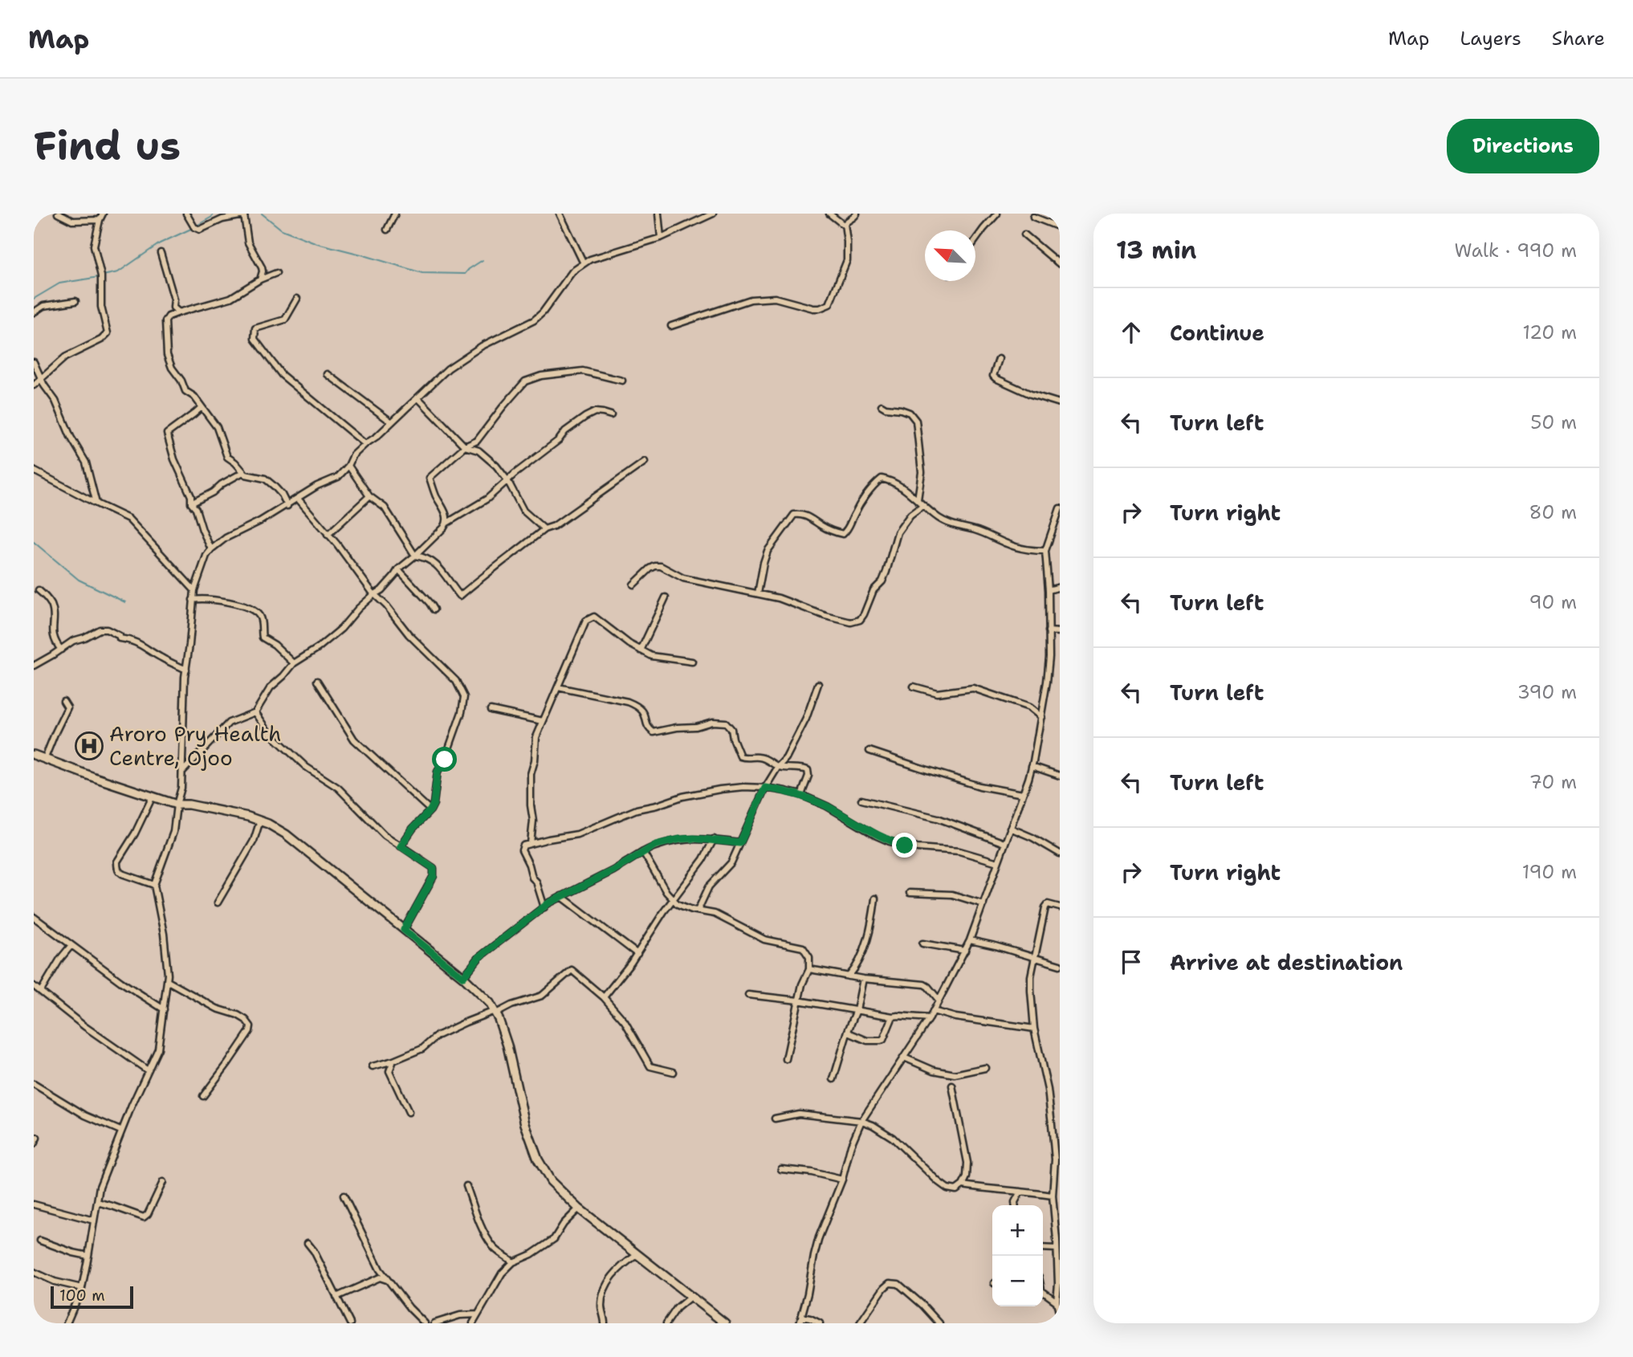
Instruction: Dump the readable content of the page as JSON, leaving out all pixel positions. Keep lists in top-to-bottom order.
{
  "places": {
    "hospital": ["Aroro Pry Health Centre, Ojoo"]
  },
  "scale_bar": "100 m",
  "north": "top left",
  "page": {
    "header": "Map",
    "nav": ["Map", "Layers", "Share"],
    "buttons": "Directions",
    "title": "Find us",
    "heading": ["13 min", "Walk · 990 m"],
    "list": [
      ["Continue", "120 m"],
      ["Turn left", "50 m"],
      ["Turn right", "80 m"],
      ["Turn left", "90 m"],
      ["Turn left", "390 m"],
      ["Turn left", "70 m"],
      ["Turn right", "190 m"],
      "Arrive at destination"
    ],
    "map_buttons": ["+", "−"],
    "scale": "100 m"
  }
}
